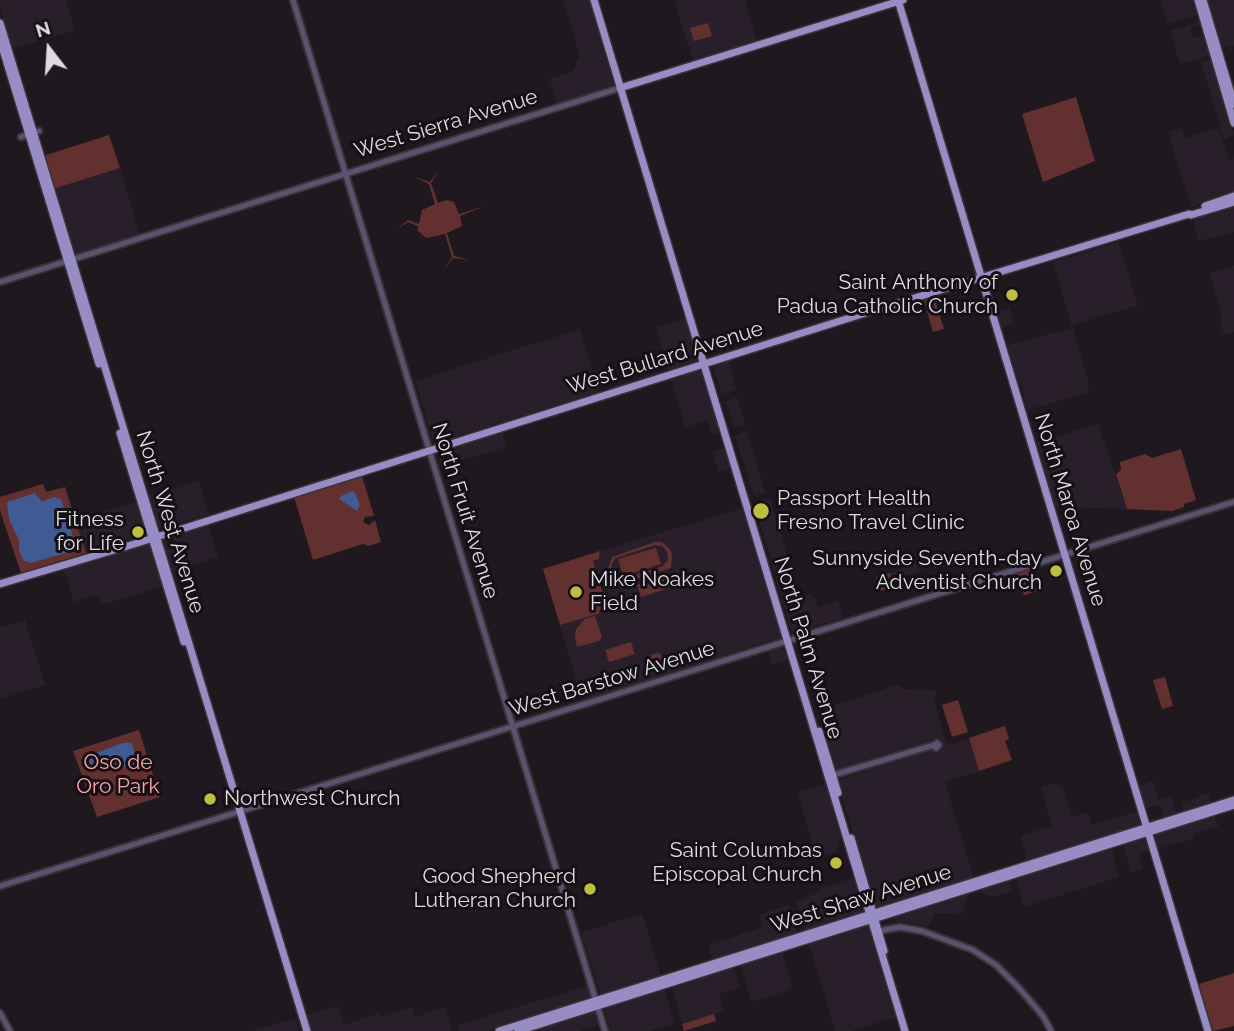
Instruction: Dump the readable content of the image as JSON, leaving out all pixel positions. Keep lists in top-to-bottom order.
{
  "streets": {
    "main road": [
      "West Sierra Avenue",
      "West Bullard Avenue",
      "North Maroa Avenue",
      "North West Avenue",
      "North Palm Avenue",
      "West Shaw Avenue"
    ],
    "street": ["North Fruit Avenue", "West Barstow Avenue"]
  },
  "crossings": [
    ["West Sierra Avenue", "North Maroa Avenue"],
    ["West Sierra Avenue", "North Fruit Avenue"],
    ["West Sierra Avenue", "North West Avenue"],
    ["West Sierra Avenue", "North Palm Avenue"],
    ["West Bullard Avenue", "North Maroa Avenue"],
    ["West Bullard Avenue", "North Fruit Avenue"],
    ["West Bullard Avenue", "North West Avenue"],
    ["West Bullard Avenue", "North Palm Avenue"],
    ["North Maroa Avenue", "West Barstow Avenue"],
    ["North Maroa Avenue", "West Shaw Avenue"],
    ["North Fruit Avenue", "West Barstow Avenue"],
    ["North Fruit Avenue", "West Shaw Avenue"],
    ["North West Avenue", "West Barstow Avenue"],
    ["North Palm Avenue", "West Barstow Avenue"],
    ["North Palm Avenue", "West Shaw Avenue"]
  ],
  "parks": ["Oso de Oro Park"],
  "places": [
    "Saint Anthony of Padua Catholic Church",
    "Passport Health Fresno Travel Clinic",
    "Fitness for Life",
    "Sunnyside Seventh-day Adventist Church",
    "Mike Noakes Field",
    "Northwest Church",
    "Saint Columbas Episcopal Church",
    "Good Shepherd Lutheran Church"
  ],
  "north": "top"
}
